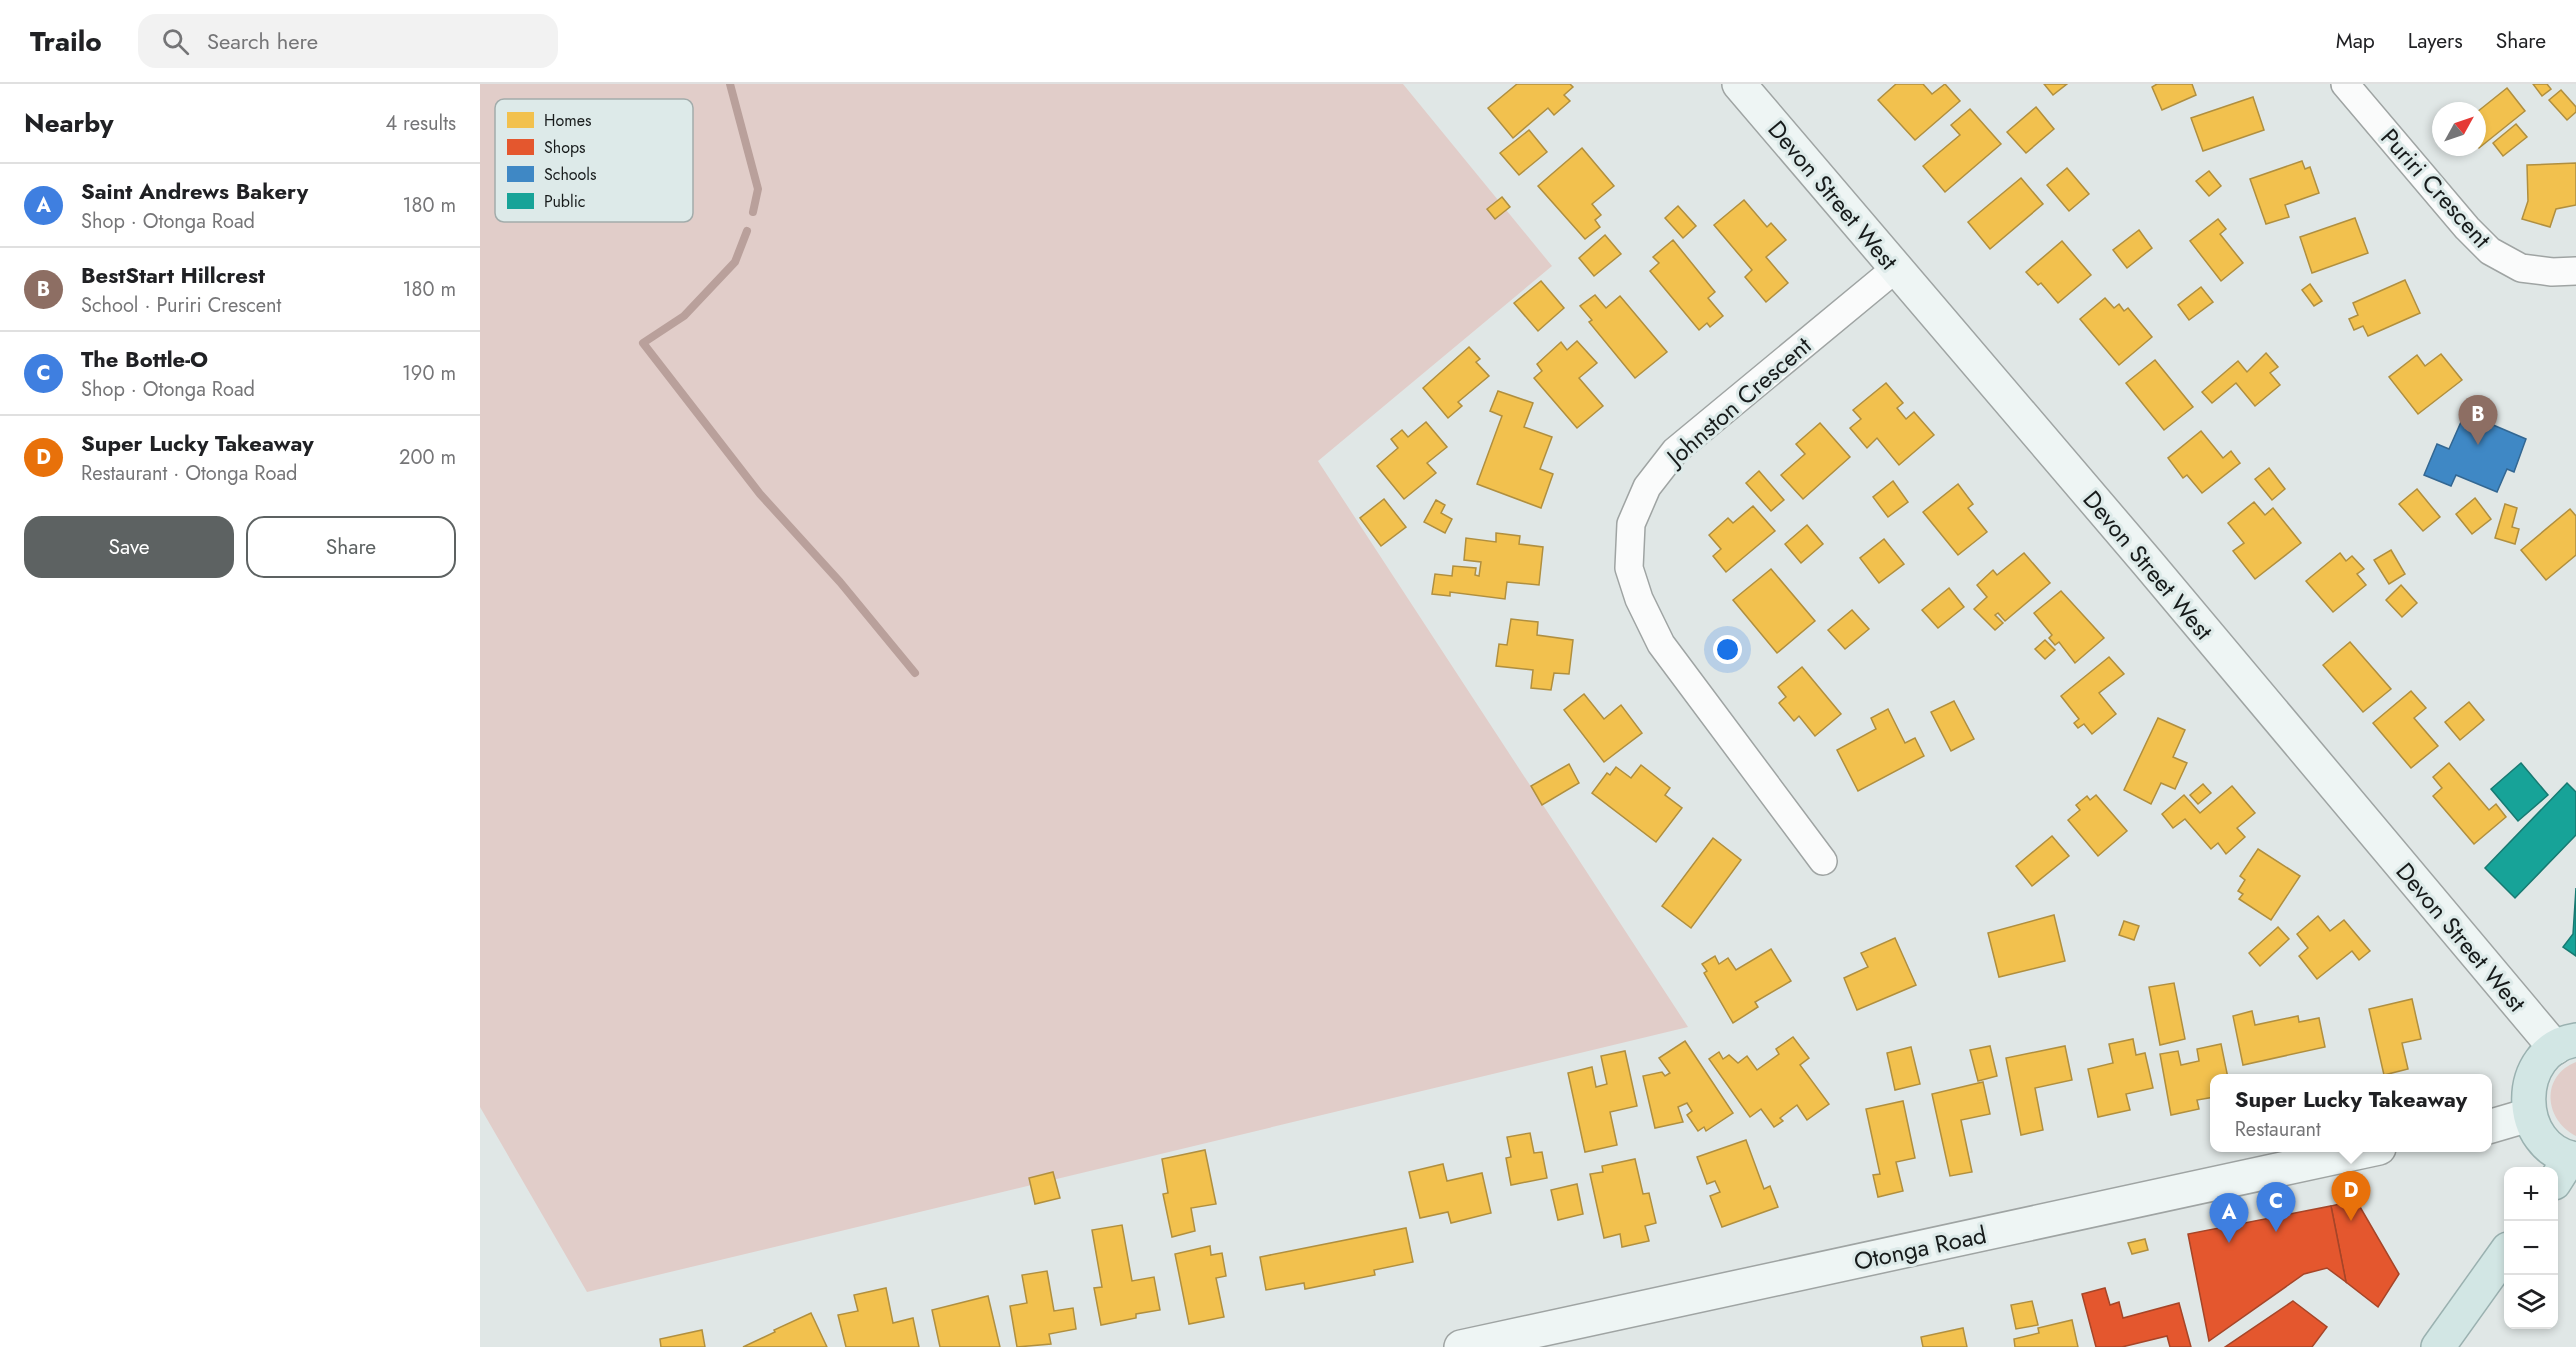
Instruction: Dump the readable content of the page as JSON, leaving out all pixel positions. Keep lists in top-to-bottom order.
{
  "streets": {
    "main road": ["Devon Street West", "Otonga Road"],
    "street": ["Puriri Crescent", "Johnston Crescent"]
  },
  "crossings": [
    ["Devon Street West", "Johnston Crescent"]
  ],
  "legend": [
    "Homes",
    "Shops",
    "Schools",
    "Public"
  ],
  "north": "top right",
  "page": {
    "header": "Trailo",
    "search": "Search here",
    "nav": ["Map", "Layers", "Share"],
    "heading": ["Nearby", "4 results"],
    "list": [
      {
        "mark": "A",
        "name": "Saint Andrews Bakery",
        "note": "Shop · Otonga Road",
        "value": "180 m"
      },
      {
        "mark": "B",
        "name": "BestStart Hillcrest",
        "note": "School · Puriri Crescent",
        "value": "180 m"
      },
      {
        "mark": "C",
        "name": "The Bottle-O",
        "note": "Shop · Otonga Road",
        "value": "190 m"
      },
      {
        "mark": "D",
        "name": "Super Lucky Takeaway",
        "note": "Restaurant · Otonga Road",
        "value": "200 m"
      }
    ],
    "pins": [
      "B",
      "D",
      "C",
      "A"
    ],
    "buttons": ["Save", "Share"],
    "popup": ["Super Lucky Takeaway", "Restaurant"],
    "map_buttons": ["+", "−"]
  }
}
